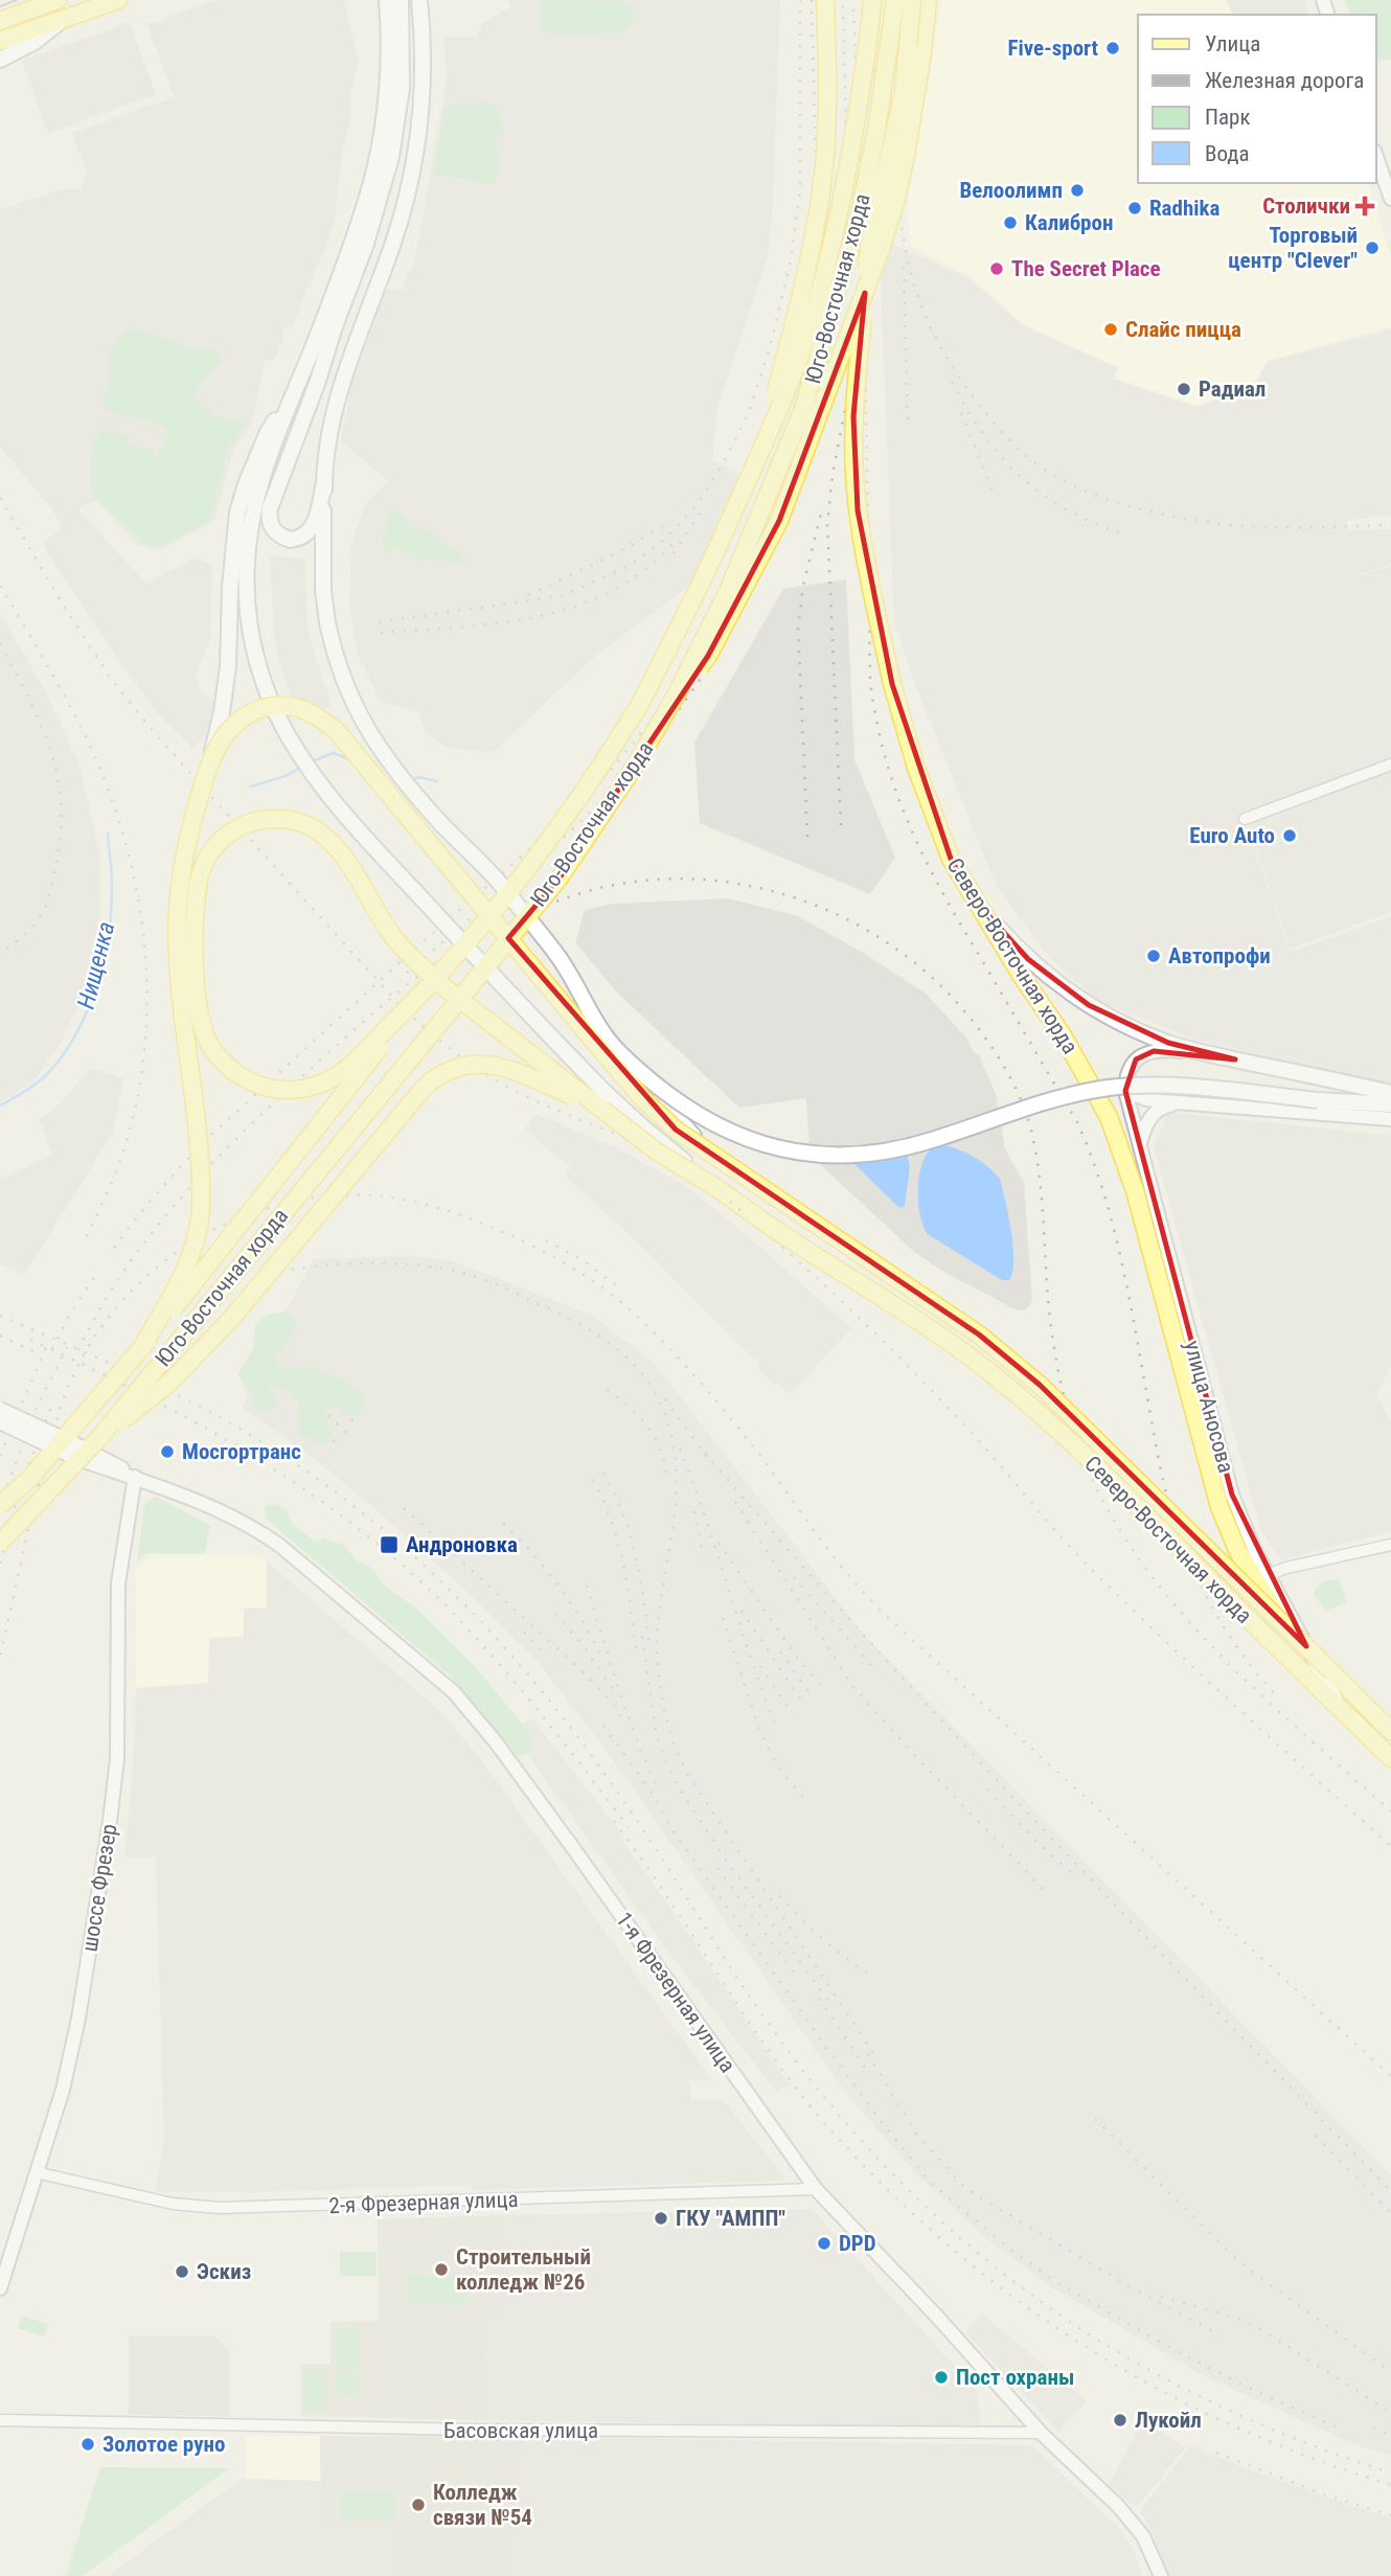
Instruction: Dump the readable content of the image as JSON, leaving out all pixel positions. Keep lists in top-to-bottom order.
{
  "streets": {
    "main road": ["Юго-Восточная хорда", "Северо-Восточная хорда"],
    "street": [
      "улица Аносова",
      "шоссе Фрезер",
      "1-я Фрезерная улица",
      "2-я Фрезерная улица",
      "Басовская улица"
    ]
  },
  "crossings": [
    ["Юго-Восточная хорда", "Северо-Восточная хорда"],
    ["Северо-Восточная хорда", "улица Аносова"],
    ["шоссе Фрезер", "1-я Фрезерная улица"],
    ["шоссе Фрезер", "2-я Фрезерная улица"],
    ["1-я Фрезерная улица", "2-я Фрезерная улица"],
    ["1-я Фрезерная улица", "Басовская улица"]
  ],
  "water": ["Нищенка"],
  "places": {
    "other": [
      "Five-sport",
      "Велоолимп",
      "Radhika",
      "Калиброн",
      "Торговый центр \"Clever\"",
      "The Secret Place",
      "Слайс пицца",
      "Радиал",
      "Euro Auto",
      "Автопрофи",
      "Мосгортранс",
      "ГКУ \"АМПП\"",
      "DPD",
      "Строительный колледж №26",
      "Эскиз",
      "Пост охраны",
      "Лукойл",
      "Золотое руно",
      "Колледж связи №54"
    ],
    "health": ["Столички"],
    "transit": ["Андроновка"]
  },
  "legend": [
    "Улица",
    "Железная дорога",
    "Парк",
    "Вода"
  ]
}
